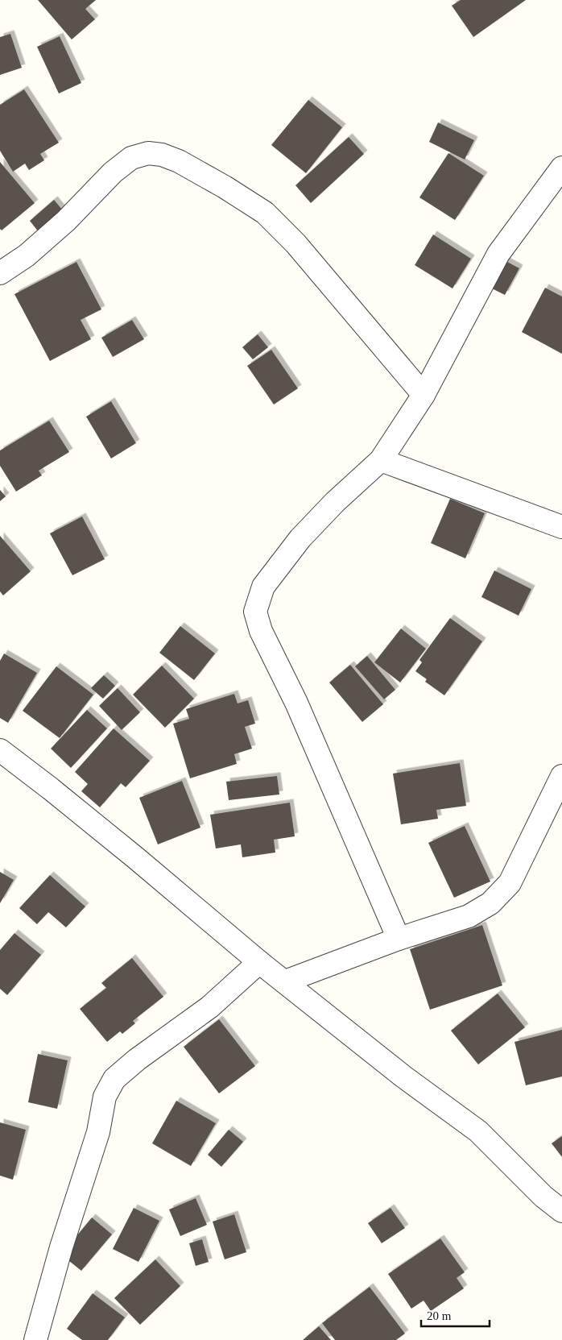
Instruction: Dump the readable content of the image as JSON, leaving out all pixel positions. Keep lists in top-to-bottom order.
{
  "scale_bar": "20 m"
}
